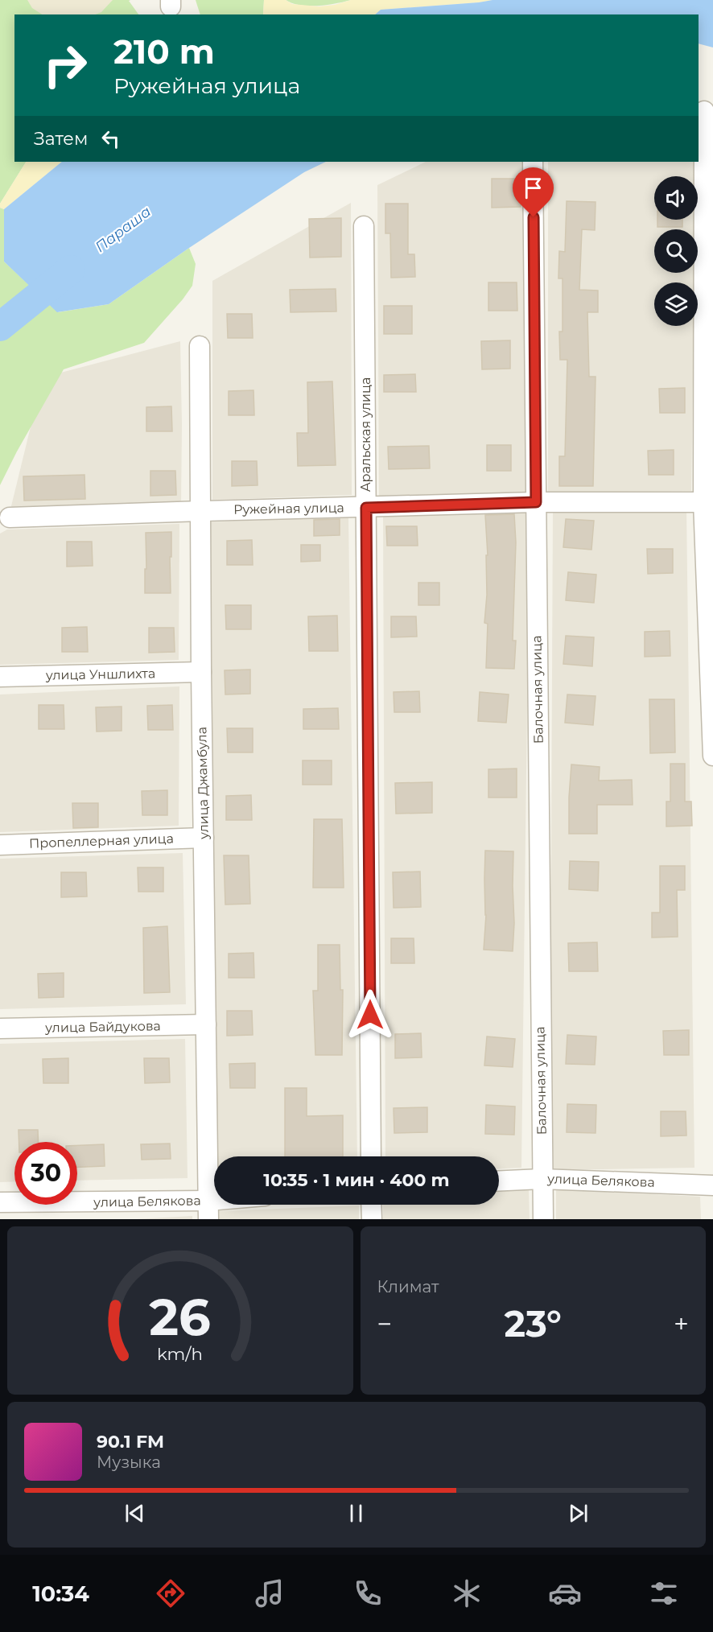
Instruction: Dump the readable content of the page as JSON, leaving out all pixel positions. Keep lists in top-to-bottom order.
{
  "streets": {
    "street": [
      "Аральская улица",
      "Ружейная улица",
      "улица Уншлихта",
      "Балочная улица",
      "улица Джамбула",
      "Пропеллерная улица",
      "улица Байдукова",
      "улица Белякова"
    ]
  },
  "crossings": [
    ["Аральская улица", "Ружейная улица"],
    ["Ружейная улица", "Балочная улица"],
    ["Ружейная улица", "улица Джамбула"],
    ["улица Уншлихта", "улица Джамбула"],
    ["Балочная улица", "улица Белякова"],
    ["улица Джамбула", "Пропеллерная улица"],
    ["улица Джамбула", "улица Байдукова"],
    ["улица Джамбула", "улица Белякова"]
  ],
  "water": ["Параша"],
  "page": {
    "turn": ["210 m", "Ружейная улица"],
    "then": "Затем",
    "limit": "30",
    "trip": "10:35 · 1 мин · 400 m",
    "tile": "Климат",
    "heat": ["−", "23°", "+"],
    "song": ["90.1 FM", "Музыка"],
    "tabs": "10:34",
    "gauge": ["26", "km/h"]
  }
}
